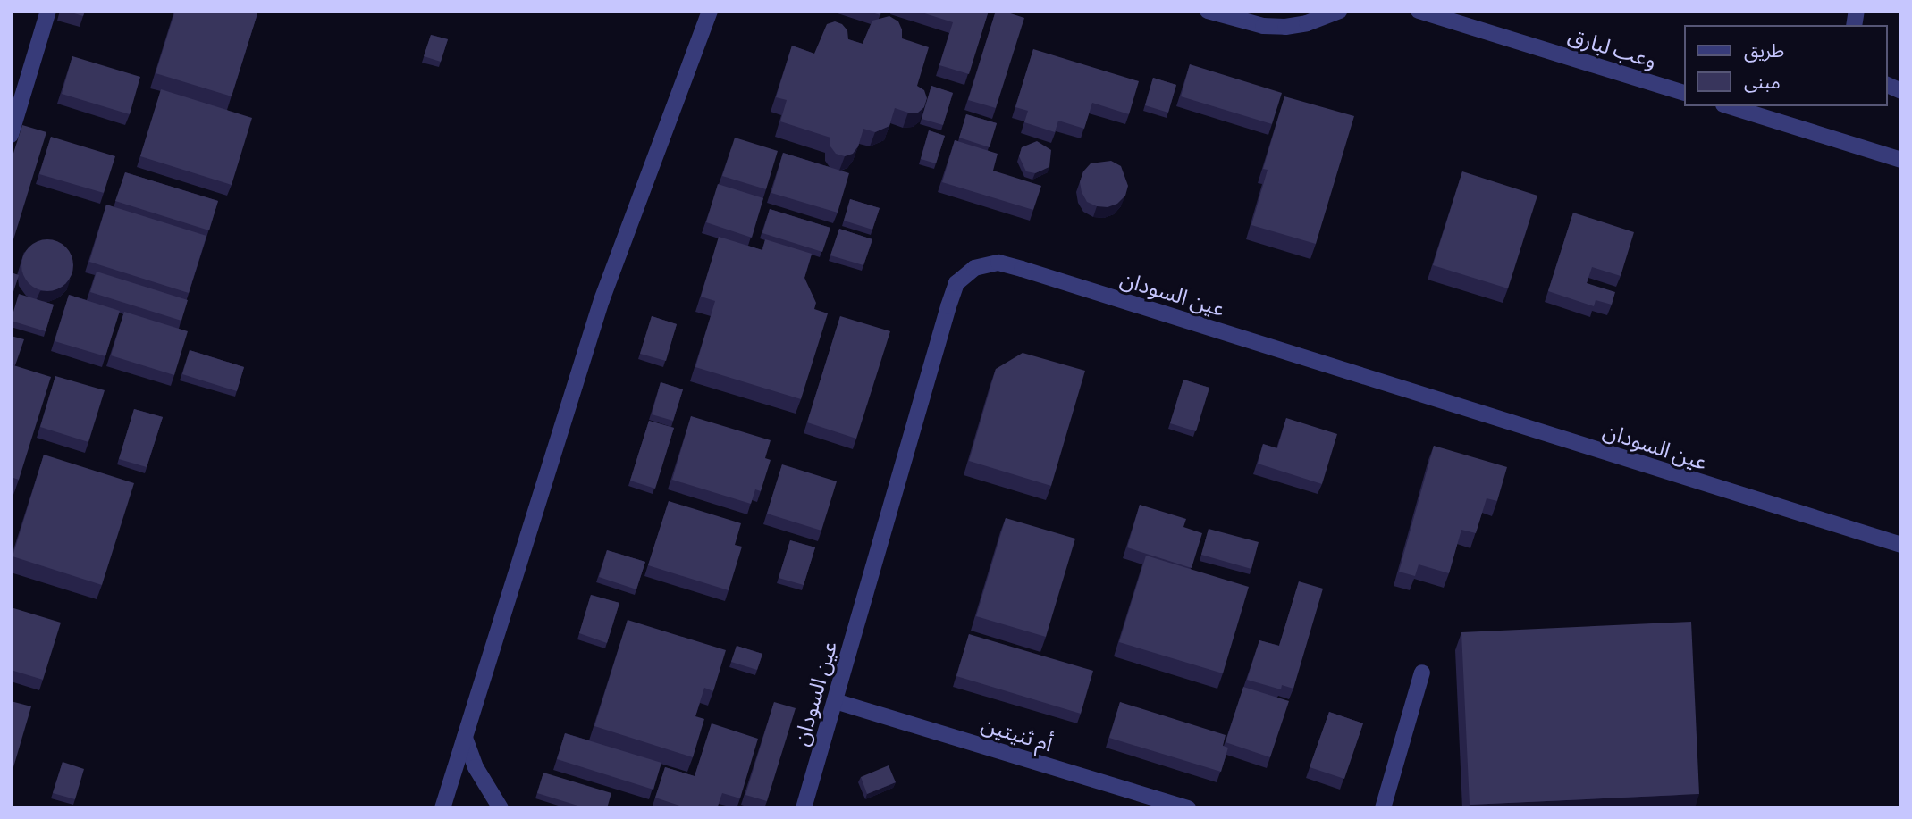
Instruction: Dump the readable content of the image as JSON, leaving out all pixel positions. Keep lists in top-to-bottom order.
{
  "streets": {
    "street": ["وعب لبارق", "عين السودان", "أم ثنيتين"]
  },
  "crossings": [
    ["عين السودان", "أم ثنيتين"]
  ],
  "legend": ["طريق", "مبنى"]
}
